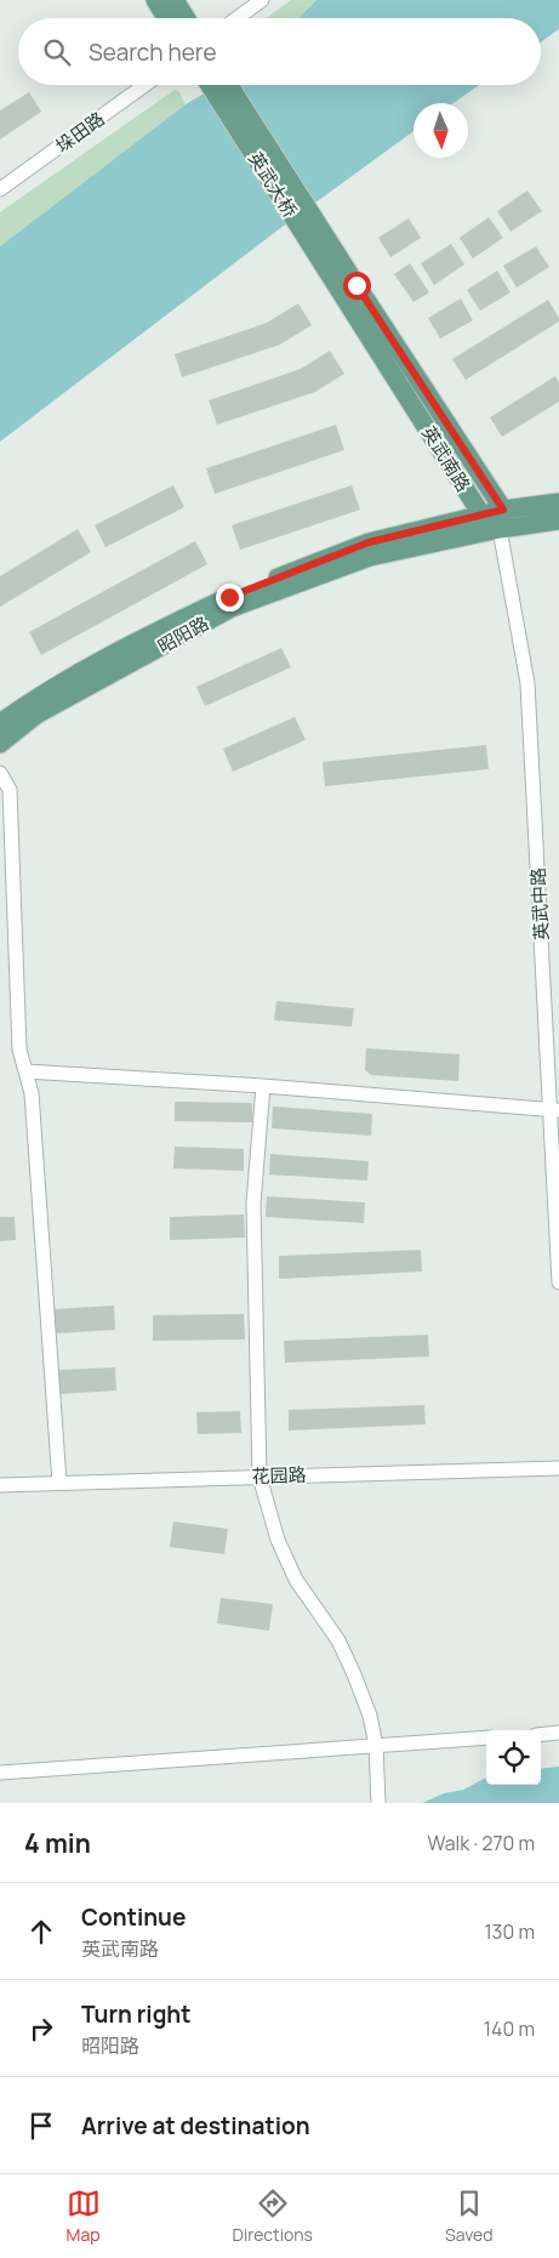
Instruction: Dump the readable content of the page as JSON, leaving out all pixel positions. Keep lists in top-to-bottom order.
{
  "streets": {
    "main road": ["英武大桥", "英武南路", "昭阳路"],
    "street": ["垛田路", "英武中路", "花园路"]
  },
  "crossings": [
    ["英武大桥", "英武南路"],
    ["英武南路", "昭阳路"],
    ["英武南路", "英武中路"],
    ["昭阳路", "英武中路"]
  ],
  "north": "bottom",
  "page": {
    "search": "Search here",
    "heading": ["4 min", "Walk · 270 m"],
    "list": [
      ["Continue", "英武南路", "130 m"],
      ["Turn right", "昭阳路", "140 m"],
      "Arrive at destination"
    ],
    "nav": ["Map", "Directions", "Saved"]
  }
}
